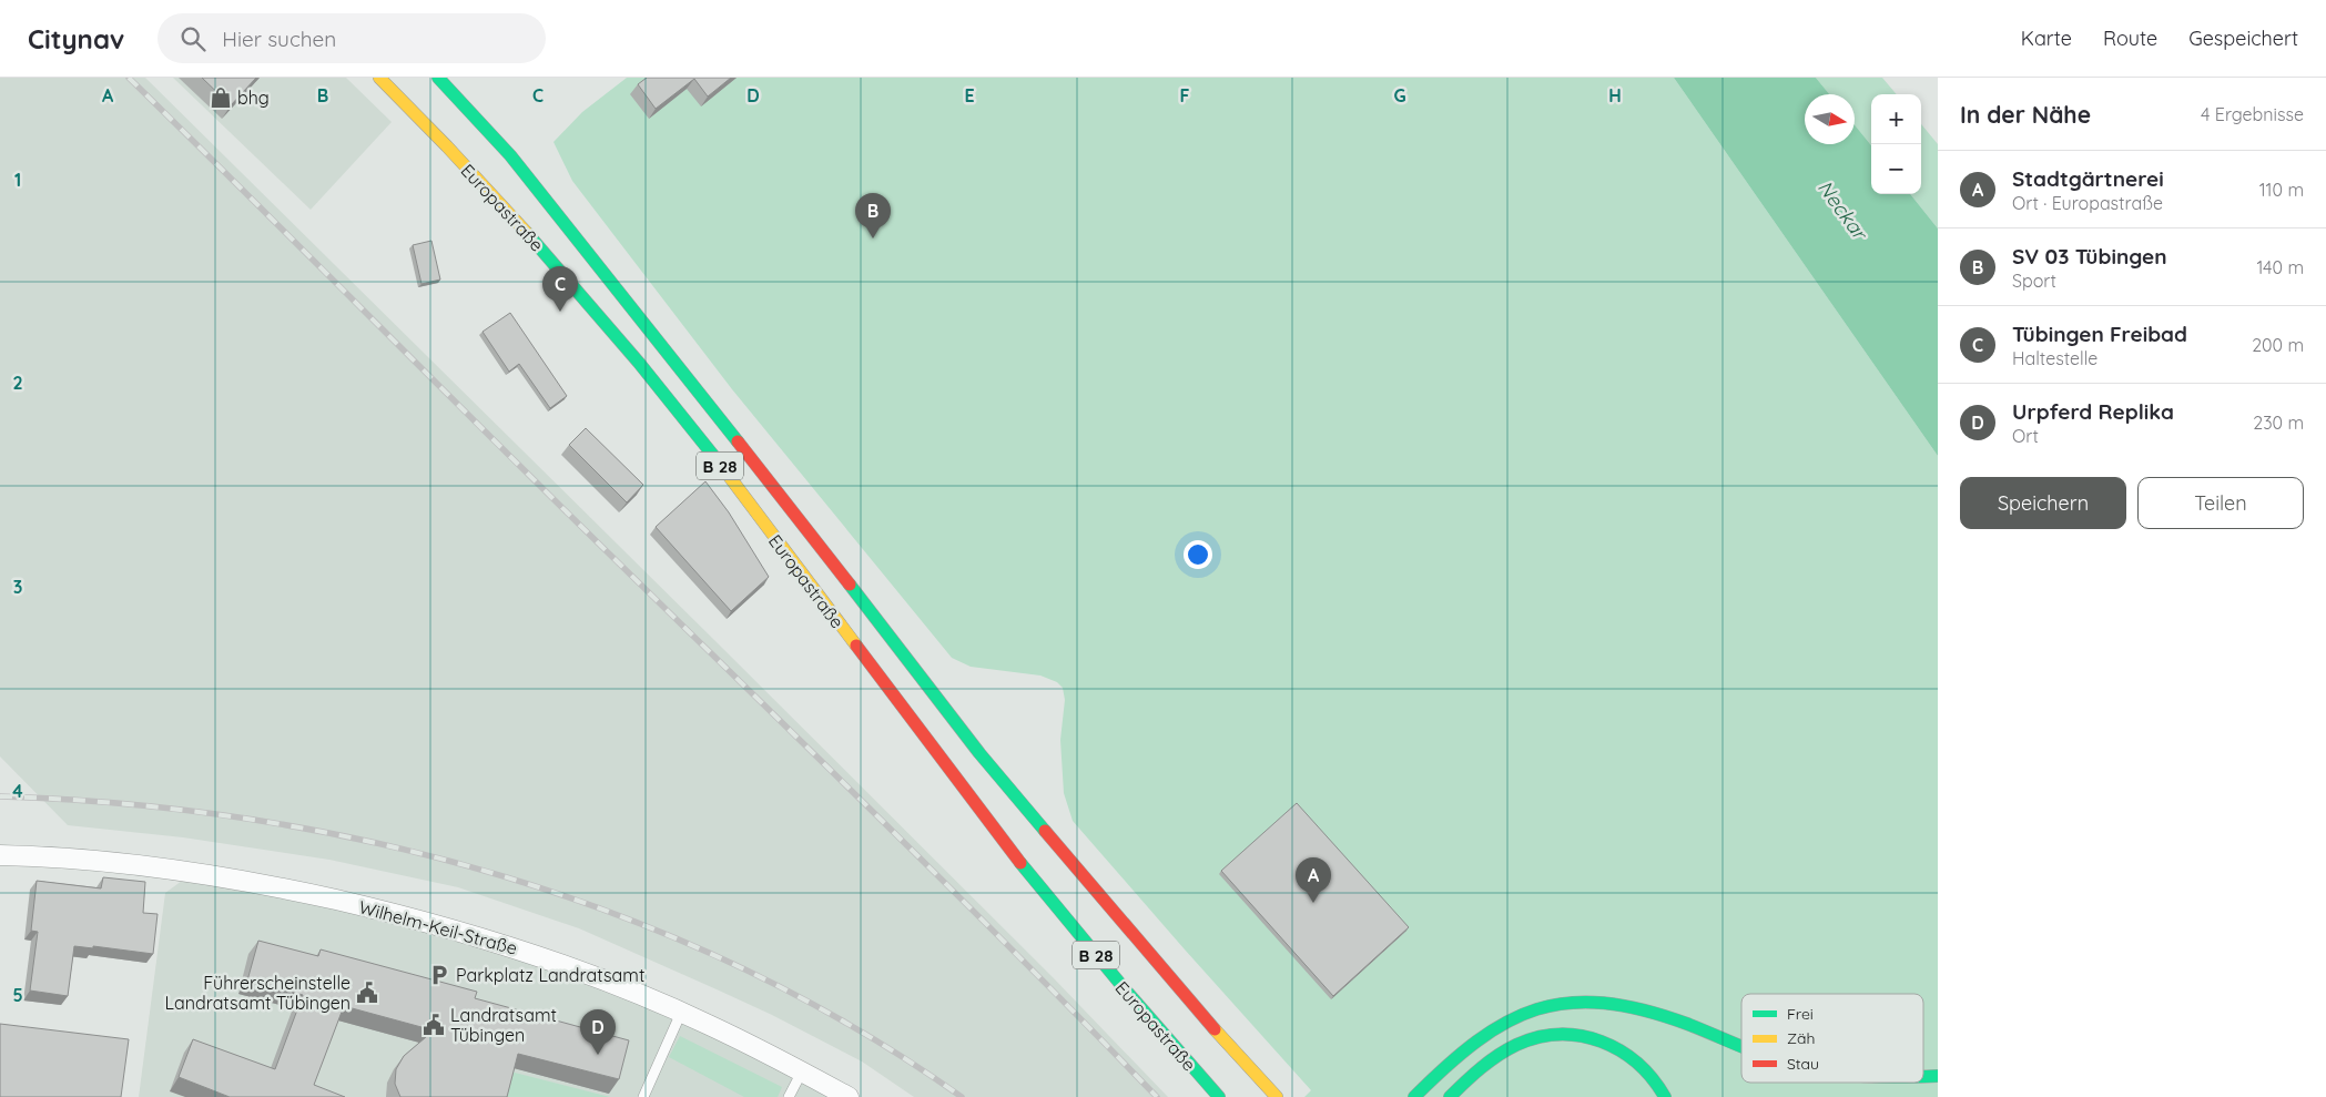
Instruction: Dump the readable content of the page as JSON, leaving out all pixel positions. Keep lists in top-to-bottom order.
{
  "streets": {
    "main road": ["Europastraße", "B 28"],
    "street": ["Wilhelm-Keil-Straße"]
  },
  "water": ["Neckar"],
  "places": {
    "shop": ["bhg"],
    "parking": ["Parkplatz Landratsamt"],
    "public building": ["Führerscheinstelle Landratsamt Tübingen", "Landratsamt Tübingen"]
  },
  "legend": ["Frei", "Zäh", "Stau"],
  "north": "right",
  "page": {
    "header": "Citynav",
    "search": "Hier suchen",
    "nav": ["Karte", "Route", "Gespeichert"],
    "heading": ["In der Nähe", "4 Ergebnisse"],
    "map_buttons": ["+", "−"],
    "list": [
      {
        "mark": "A",
        "name": "Stadtgärtnerei",
        "note": "Ort · Europastraße",
        "value": "110 m"
      },
      {
        "mark": "B",
        "name": "SV 03 Tübingen",
        "note": "Sport",
        "value": "140 m"
      },
      {
        "mark": "C",
        "name": "Tübingen Freibad",
        "note": "Haltestelle",
        "value": "200 m"
      },
      {
        "mark": "D",
        "name": "Urpferd Replika",
        "note": "Ort",
        "value": "230 m"
      }
    ],
    "pins": [
      "B",
      "C",
      "A",
      "D"
    ],
    "buttons": ["Speichern", "Teilen"]
  },
  "grid": {
    "columns": [
      "A",
      "B",
      "C",
      "D",
      "E",
      "F",
      "G",
      "H"
    ],
    "rows": [
      "1",
      "2",
      "3",
      "4",
      "5"
    ]
  }
}
